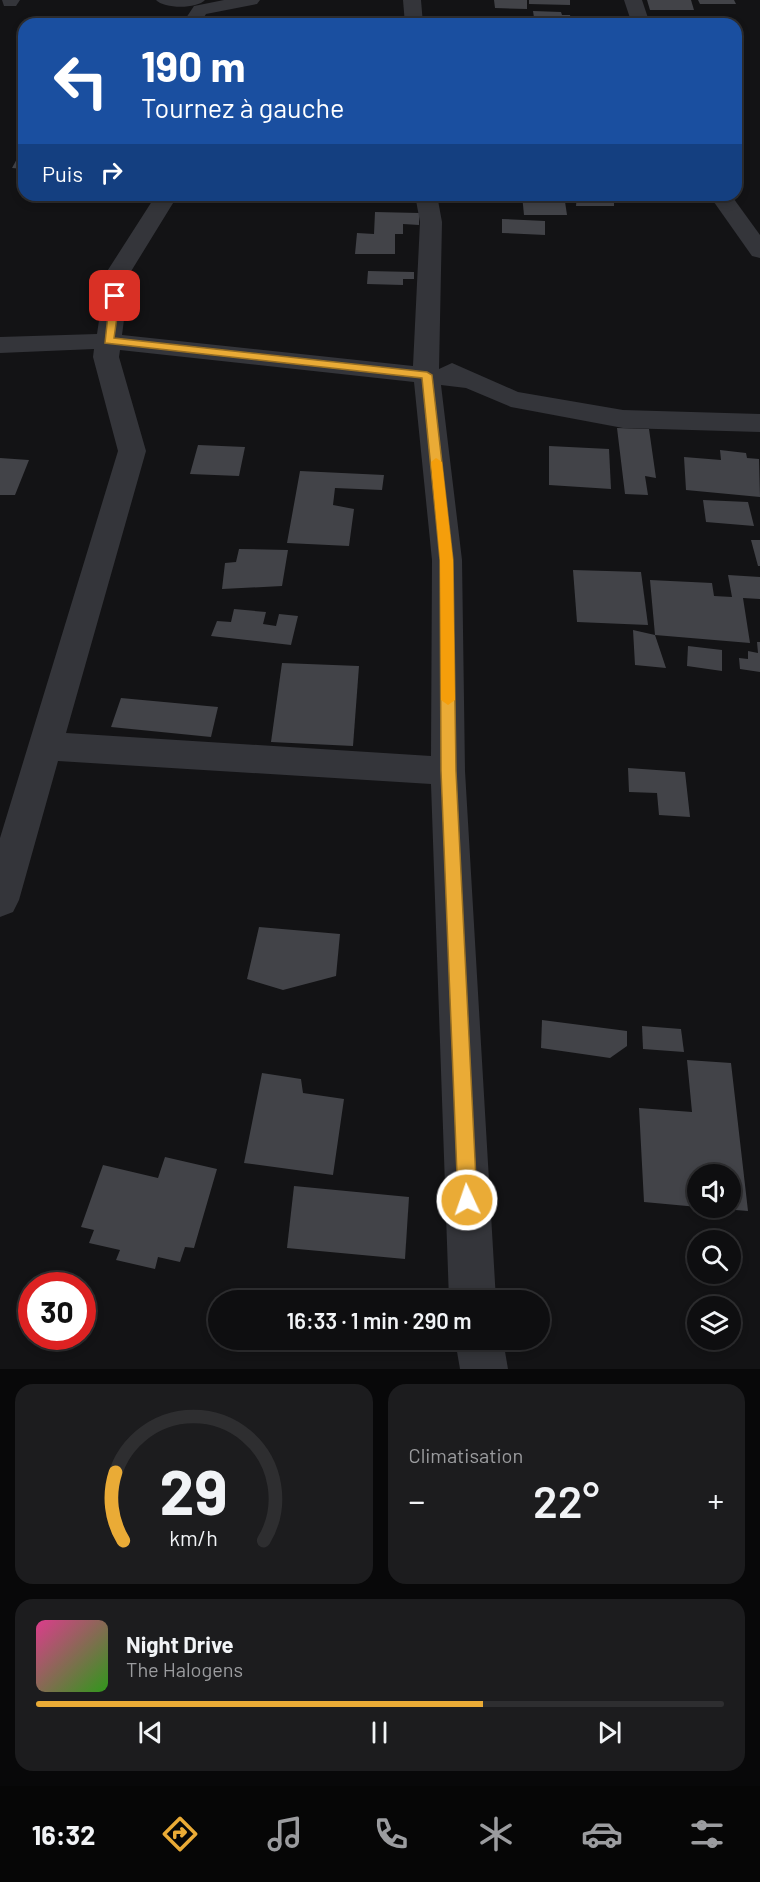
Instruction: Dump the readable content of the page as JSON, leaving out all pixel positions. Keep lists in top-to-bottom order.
{
  "page": {
    "turn": ["190 m", "Tournez à gauche"],
    "then": "Puis",
    "limit": "30",
    "trip": "16:33 · 1 min · 290 m",
    "tile": "Climatisation",
    "heat": ["−", "22°", "+"],
    "song": ["Night Drive", "The Halogens"],
    "tabs": "16:32",
    "gauge": ["29", "km/h"]
  }
}
